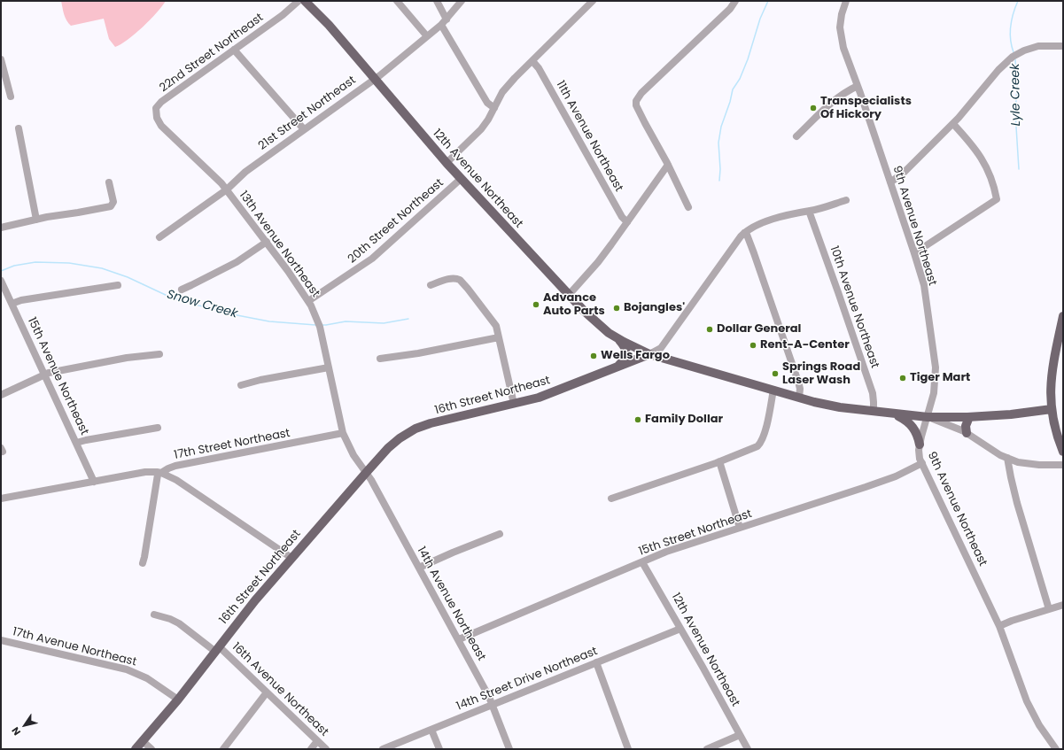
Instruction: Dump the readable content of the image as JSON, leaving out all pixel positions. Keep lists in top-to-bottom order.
{
  "streets": {
    "main road": ["12th Avenue Northeast", "16th Street Northeast"],
    "street": [
      "22nd Street Northeast",
      "21st Street Northeast",
      "11th Avenue Northeast",
      "20th Street Northeast",
      "9th Avenue Northeast",
      "13th Avenue Northeast",
      "10th Avenue Northeast",
      "15th Avenue Northeast",
      "17th Street Northeast",
      "15th Street Northeast",
      "14th Avenue Northeast",
      "17th Avenue Northeast",
      "14th Street Drive Northeast",
      "16th Avenue Northeast"
    ]
  },
  "crossings": [
    ["22nd Street Northeast", "13th Avenue Northeast"],
    ["21st Street Northeast", "12th Avenue Northeast"],
    ["21st Street Northeast", "13th Avenue Northeast"],
    ["11th Avenue Northeast", "20th Street Northeast"],
    ["12th Avenue Northeast", "20th Street Northeast"],
    ["12th Avenue Northeast", "16th Street Northeast"],
    ["12th Avenue Northeast", "15th Street Northeast"],
    ["12th Avenue Northeast", "14th Street Drive Northeast"],
    ["20th Street Northeast", "13th Avenue Northeast"],
    ["9th Avenue Northeast", "15th Street Northeast"],
    ["13th Avenue Northeast", "16th Street Northeast"],
    ["13th Avenue Northeast", "17th Street Northeast"],
    ["13th Avenue Northeast", "14th Avenue Northeast"],
    ["15th Avenue Northeast", "17th Street Northeast"],
    ["16th Street Northeast", "14th Avenue Northeast"],
    ["16th Street Northeast", "17th Avenue Northeast"],
    ["16th Street Northeast", "16th Avenue Northeast"],
    ["15th Street Northeast", "14th Avenue Northeast"],
    ["14th Avenue Northeast", "14th Street Drive Northeast"]
  ],
  "water": ["Lyle Creek", "Snow Creek"],
  "places": [
    "Transpecialists Of Hickory",
    "Advance Auto Parts",
    "Bojangles'",
    "Dollar General",
    "Rent-A-Center",
    "Wells Fargo",
    "Springs Road Laser Wash",
    "Tiger Mart",
    "Family Dollar"
  ],
  "north": "bottom left"
}
